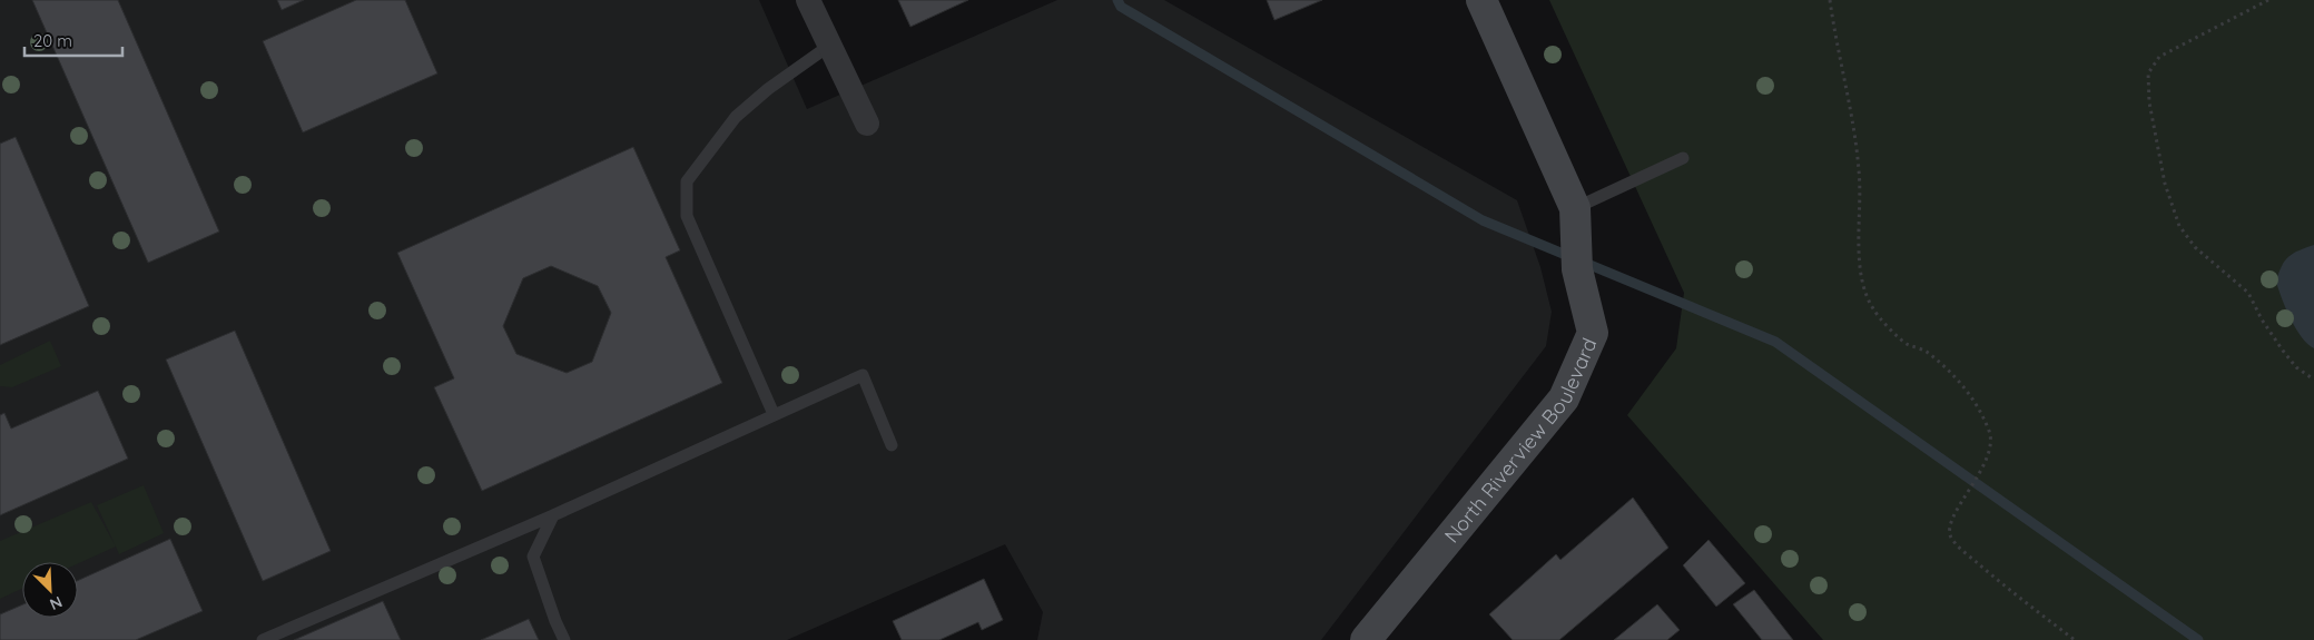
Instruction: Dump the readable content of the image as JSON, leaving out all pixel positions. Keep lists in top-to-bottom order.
{
  "streets": {
    "street": ["North Riverview Boulevard"]
  },
  "scale_bar": "20 m",
  "north": "bottom right"
}
